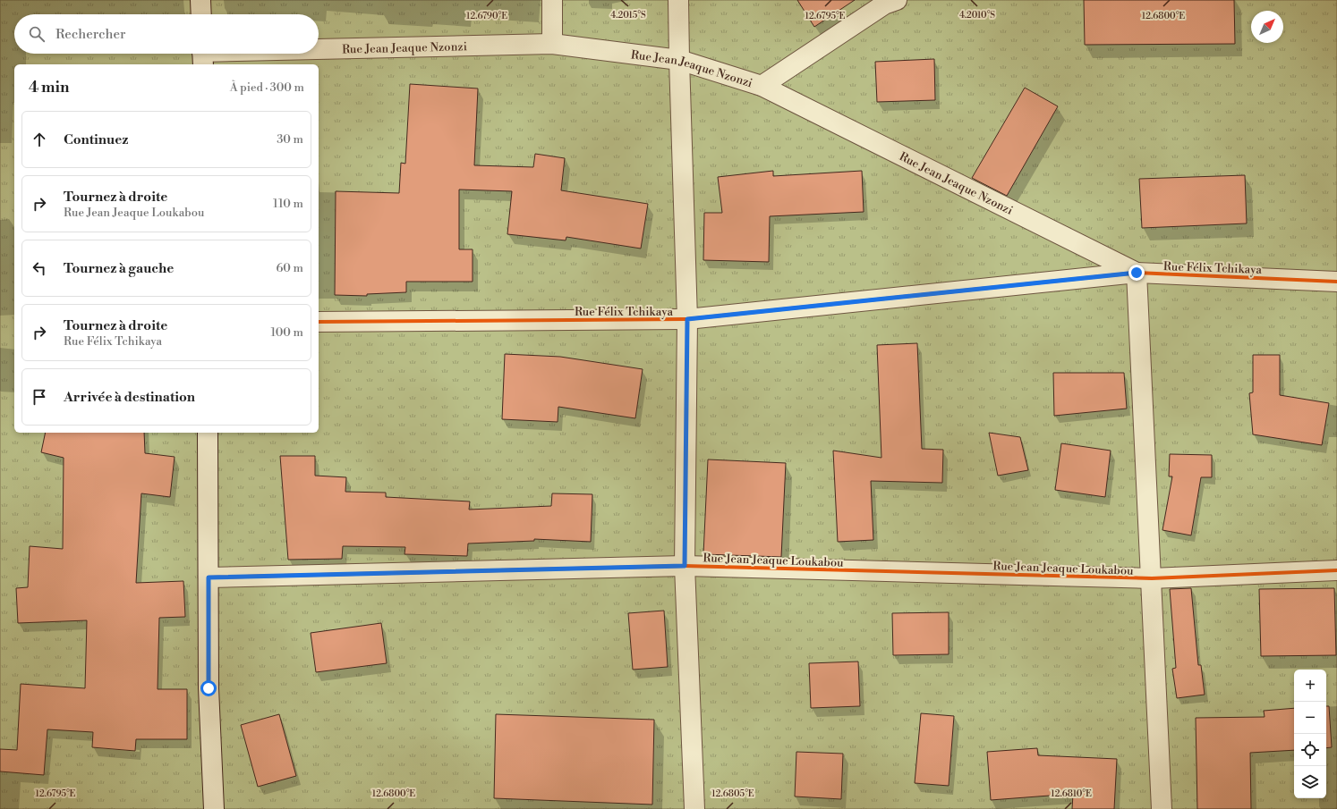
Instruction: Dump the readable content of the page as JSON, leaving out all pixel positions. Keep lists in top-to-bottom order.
{
  "streets": {
    "street": ["Rue Jean Jeaque Nzonzi", "Rue Félix Tchikaya", "Rue Jean Jeaque Loukabou"]
  },
  "crossings": [
    ["Rue Jean Jeaque Nzonzi", "Rue Félix Tchikaya"]
  ],
  "north": "top right",
  "page": {
    "search": "Rechercher",
    "heading": ["4 min", "À pied · 300 m"],
    "list": [
      ["Continuez", "30 m"],
      ["Tournez à droite", "Rue Jean Jeaque Loukabou", "110 m"],
      ["Tournez à gauche", "60 m"],
      ["Tournez à droite", "Rue Félix Tchikaya", "100 m"],
      "Arrivée à destination"
    ],
    "map_buttons": ["+", "−"]
  },
  "coordinates": [
    "4.2015°S",
    "4.2010°S",
    "12.6790°E",
    "12.6795°E",
    "12.6800°E",
    "12.6805°E",
    "12.6810°E"
  ]
}
